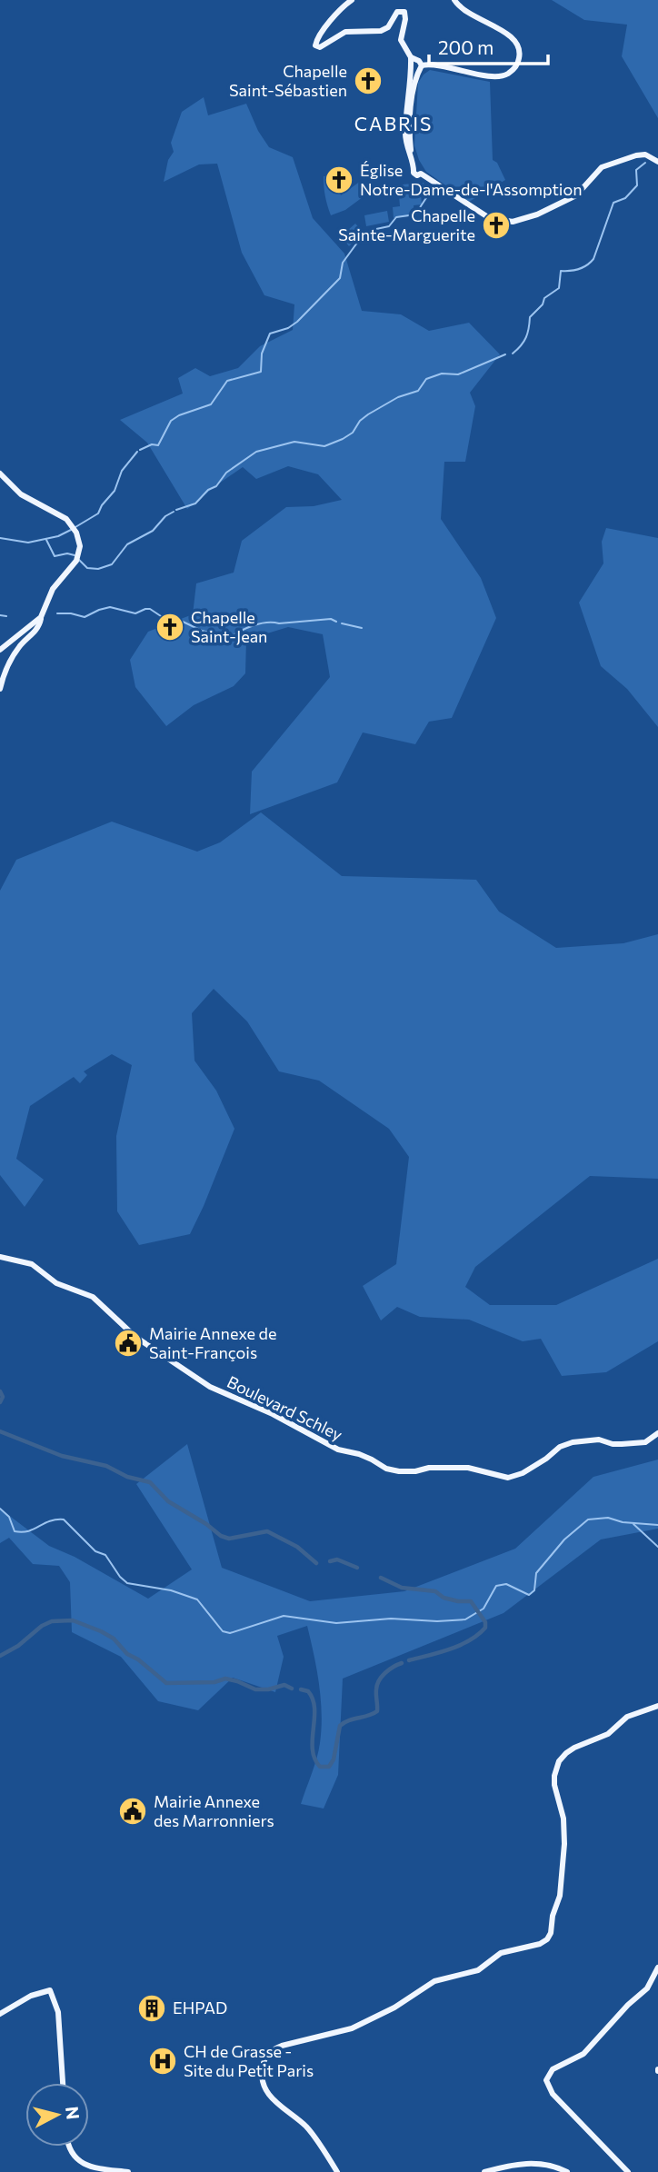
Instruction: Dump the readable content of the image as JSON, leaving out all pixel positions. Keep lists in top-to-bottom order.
{
  "streets": {
    "main road": ["Boulevard Schley"]
  },
  "districts": ["CABRIS"],
  "places": {
    "church": [
      "Chapelle Saint-Sébastien",
      "Église Notre-Dame-de-l'Assomption",
      "Chapelle Sainte-Marguerite",
      "Chapelle Saint-Jean"
    ],
    "public building": ["Mairie Annexe de Saint-François", "Mairie Annexe des Marronniers"],
    "building": ["EHPAD"],
    "hospital": ["CH de Grasse - Site du Petit Paris"]
  },
  "scale_bar": "200 m",
  "north": "right"
}
